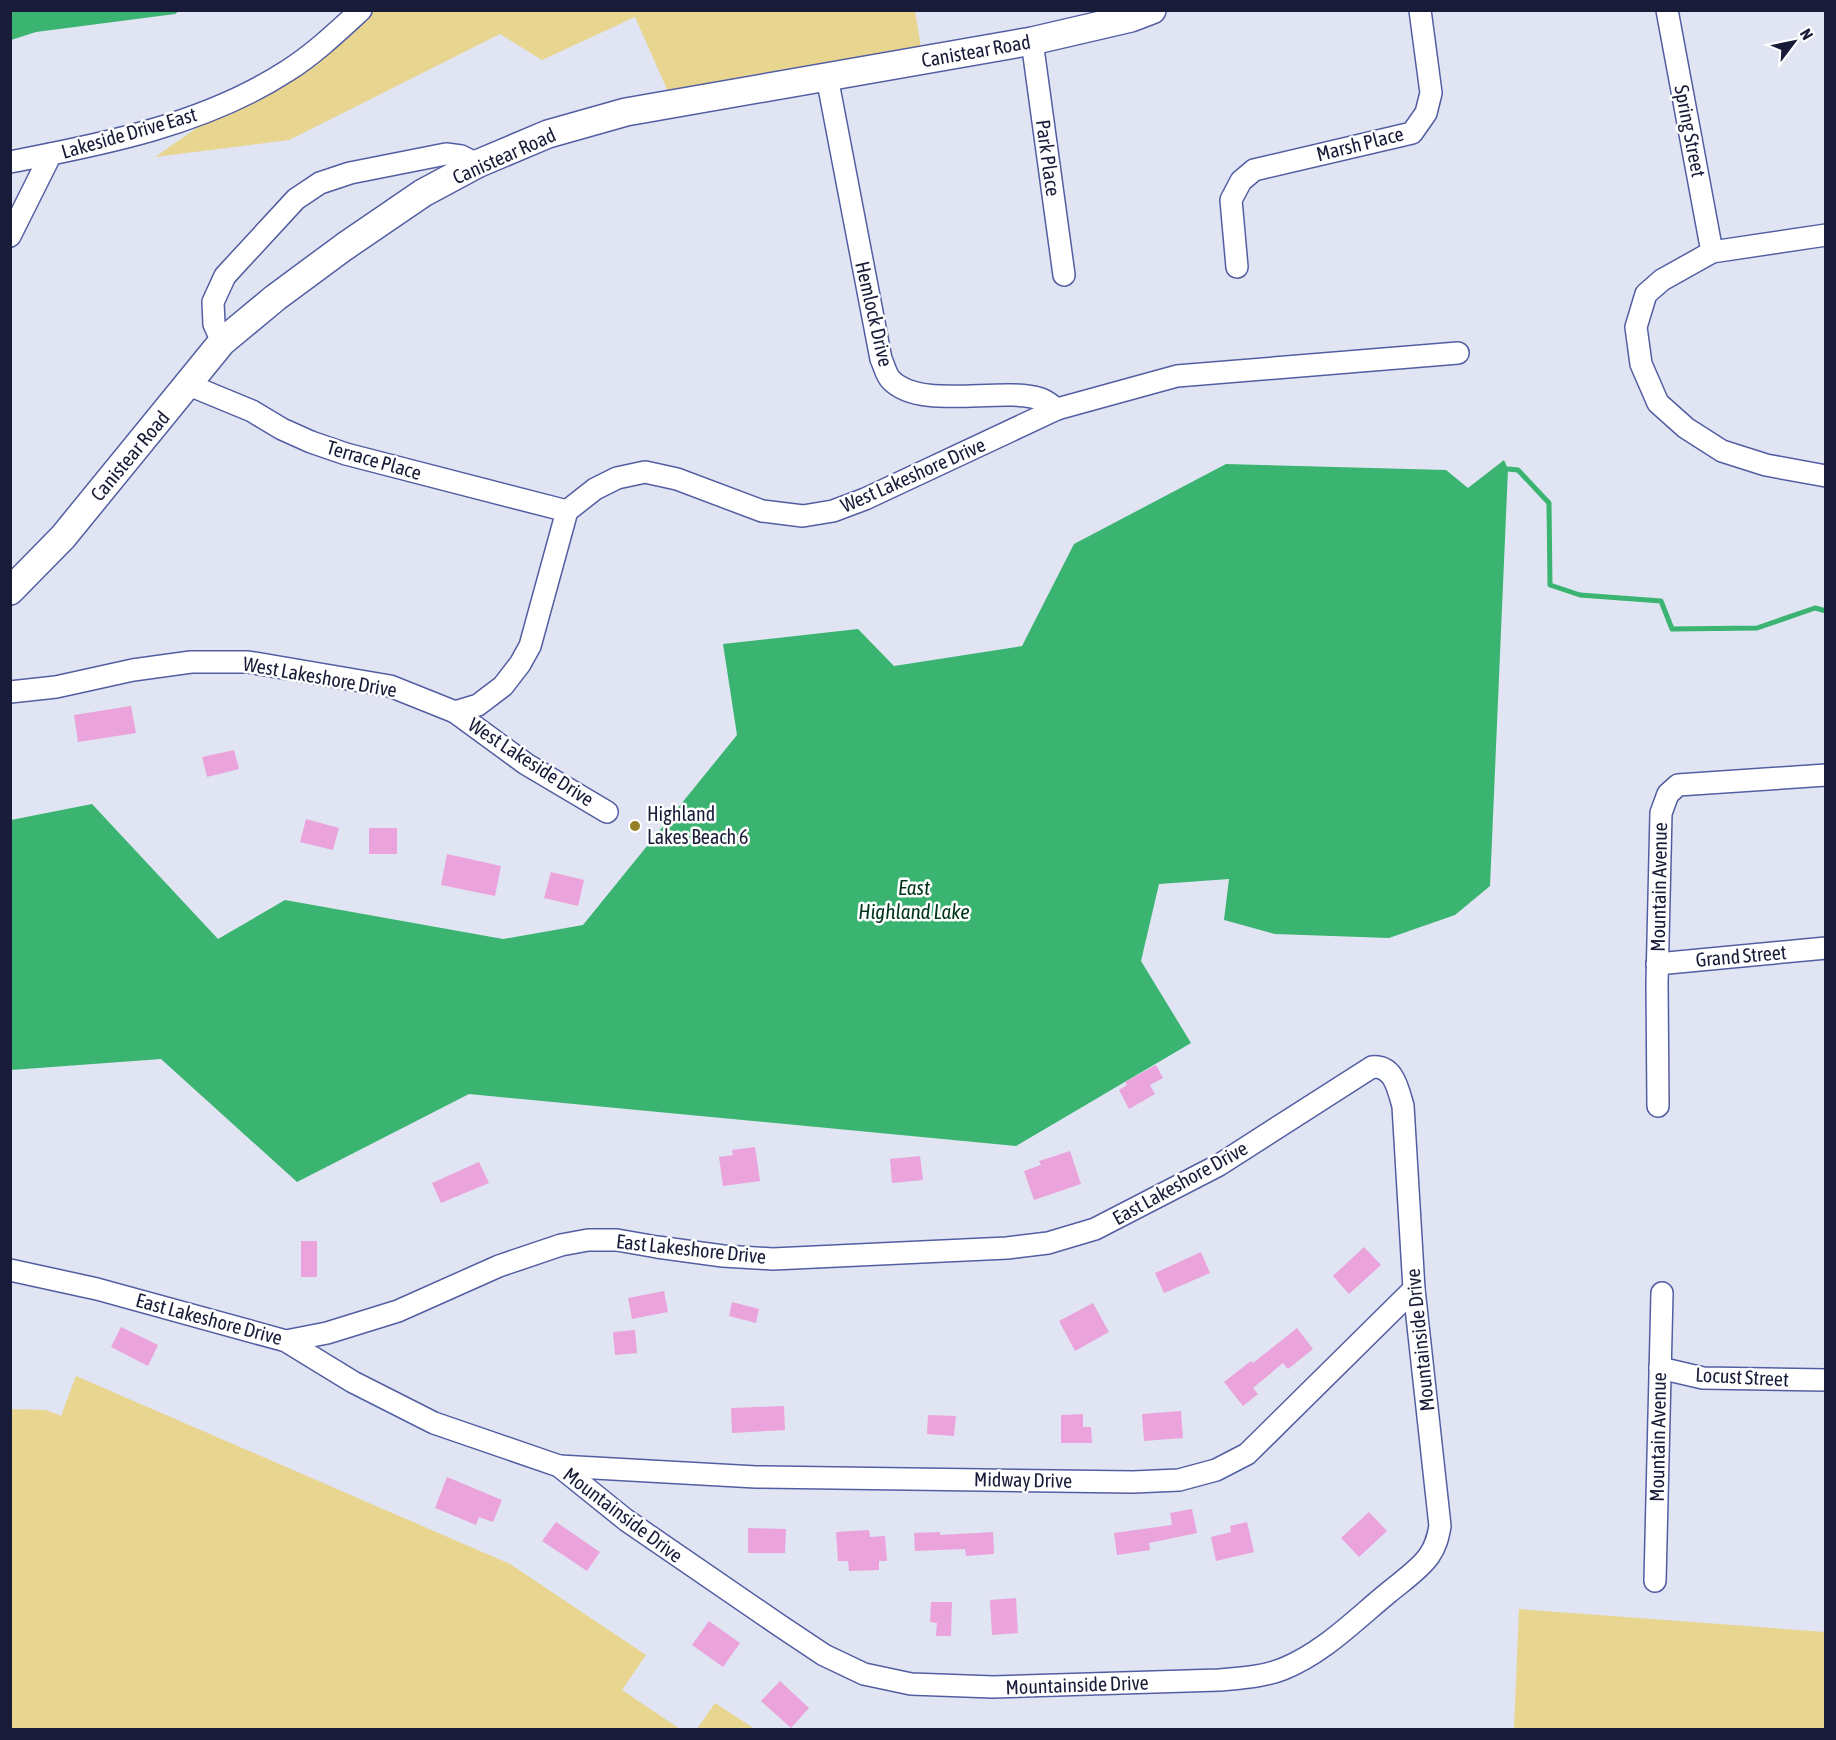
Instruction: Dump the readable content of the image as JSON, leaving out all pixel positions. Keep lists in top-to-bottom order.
{
  "streets": {
    "street": [
      "Canistear Road",
      "Spring Street",
      "Lakeside Drive East",
      "Marsh Place",
      "Park Place",
      "Hemlock Drive",
      "Terrace Place",
      "West Lakeshore Drive",
      "West Lakeside Drive",
      "Mountain Avenue",
      "Grand Street",
      "East Lakeshore Drive",
      "Mountainside Drive",
      "Locust Street",
      "Midway Drive"
    ]
  },
  "crossings": [
    ["Canistear Road", "Park Place"],
    ["Canistear Road", "Hemlock Drive"],
    ["Canistear Road", "Terrace Place"],
    ["Hemlock Drive", "West Lakeshore Drive"],
    ["Terrace Place", "West Lakeshore Drive"],
    ["West Lakeshore Drive", "West Lakeside Drive"],
    ["Mountain Avenue", "Grand Street"],
    ["Mountain Avenue", "Locust Street"],
    ["East Lakeshore Drive", "Mountainside Drive"],
    ["Mountainside Drive", "Midway Drive"]
  ],
  "water": ["East Highland Lake"],
  "places": ["Highland Lakes Beach 6"],
  "north": "top right"
}
